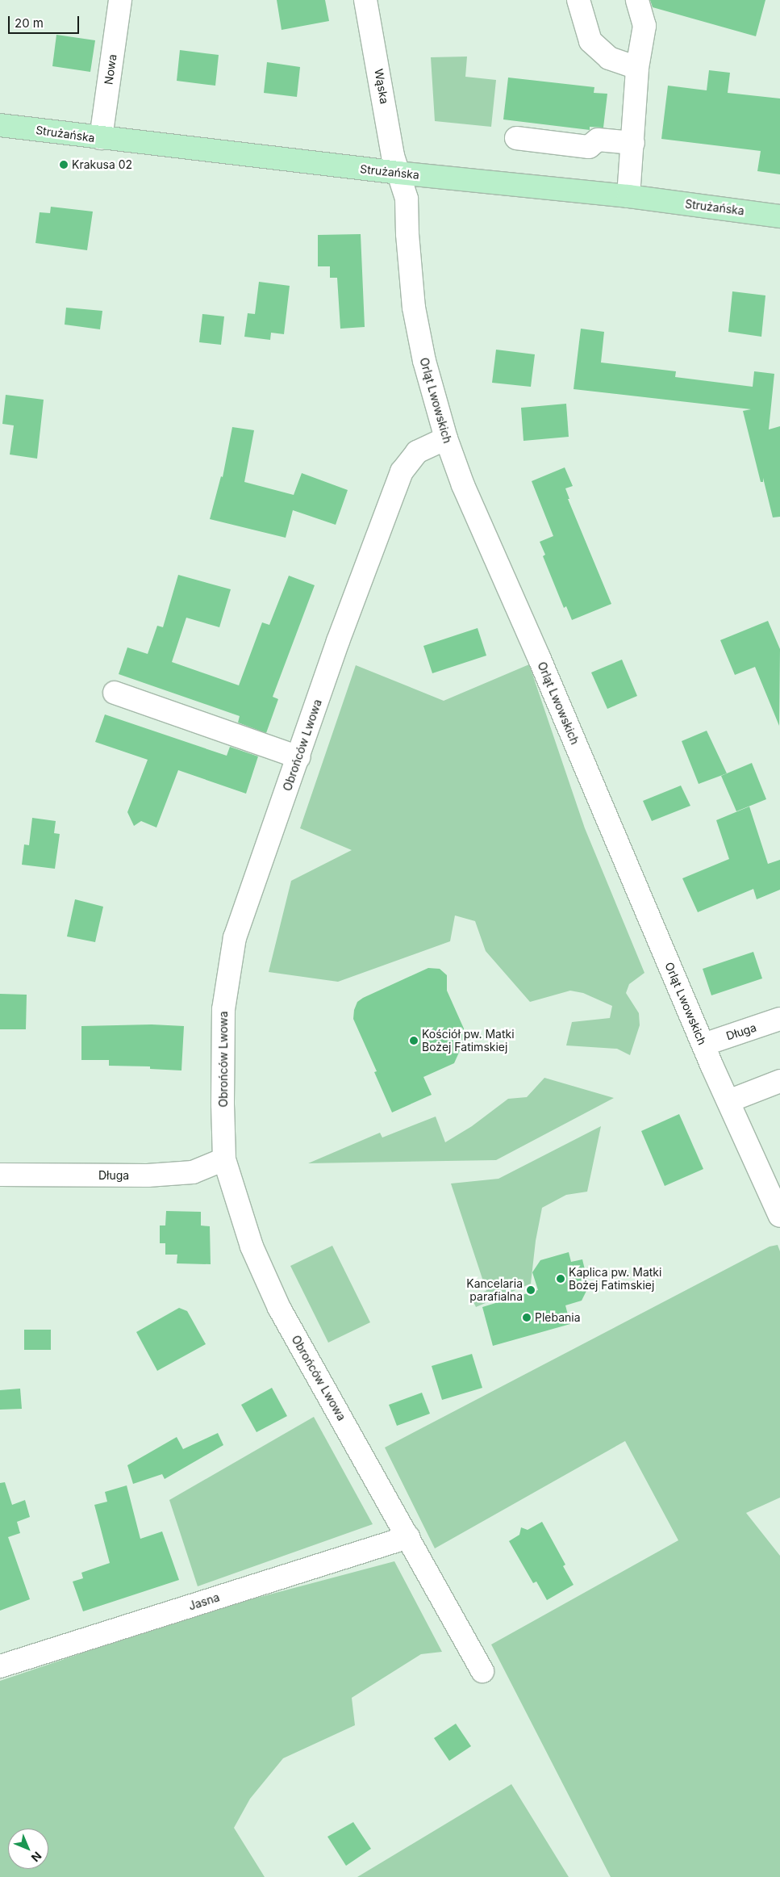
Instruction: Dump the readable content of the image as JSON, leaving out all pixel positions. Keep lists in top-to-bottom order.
{
  "streets": {
    "main road": ["Strużańska"],
    "street": [
      "Nowa",
      "Wąska",
      "Orląt Lwowskich",
      "Obrońców Lwowa",
      "Długa",
      "Jasna"
    ]
  },
  "crossings": [
    ["Nowa", "Strużańska"],
    ["Wąska", "Strużańska"],
    ["Wąska", "Orląt Lwowskich"],
    ["Strużańska", "Orląt Lwowskich"],
    ["Orląt Lwowskich", "Obrońców Lwowa"],
    ["Orląt Lwowskich", "Długa"],
    ["Obrońców Lwowa", "Długa"],
    ["Obrońców Lwowa", "Jasna"]
  ],
  "places": [
    "Krakusa 02",
    "Kościół pw. Matki Bożej Fatimskiej",
    "Kaplica pw. Matki Bożej Fatimskiej",
    "Kancelaria parafialna",
    "Plebania"
  ],
  "scale_bar": "20 m",
  "north": "bottom right"
}
